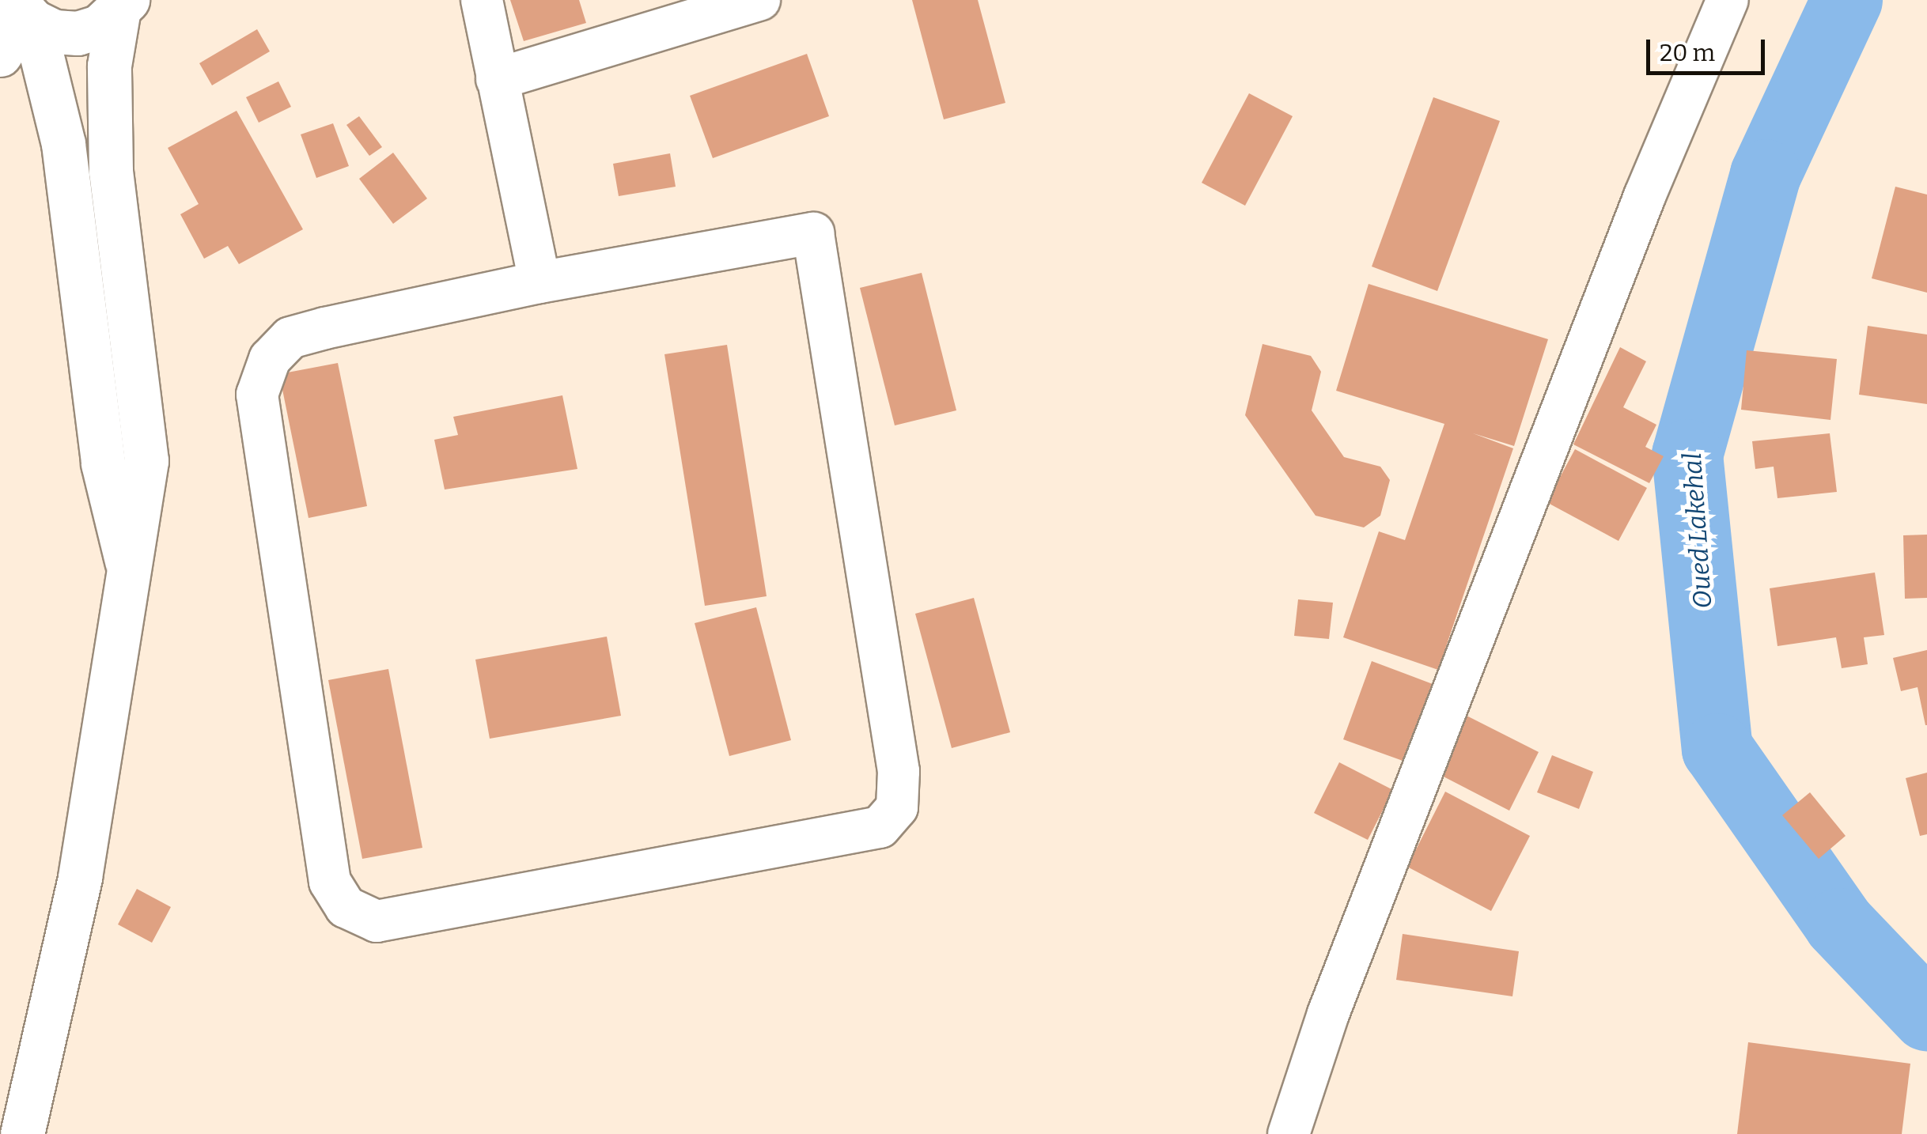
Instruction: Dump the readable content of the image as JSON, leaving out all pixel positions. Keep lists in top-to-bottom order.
{
  "water": ["Oued Lakehal"],
  "scale_bar": "20 m"
}
